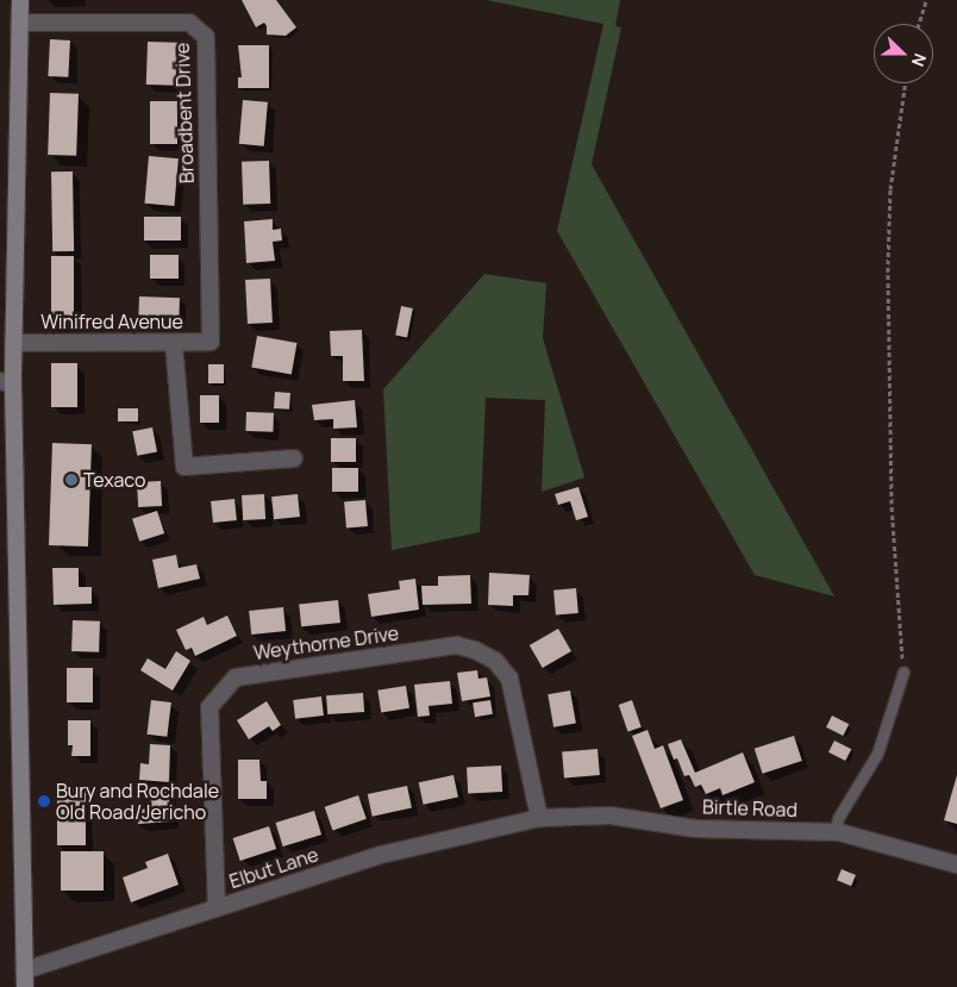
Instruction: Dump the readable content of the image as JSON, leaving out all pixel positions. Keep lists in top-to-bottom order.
{
  "streets": {
    "street": [
      "Broadbent Drive",
      "Winifred Avenue",
      "Weythorne Drive",
      "Birtle Road",
      "Elbut Lane"
    ]
  },
  "crossings": [
    ["Broadbent Drive", "Winifred Avenue"],
    ["Weythorne Drive", "Birtle Road"],
    ["Weythorne Drive", "Elbut Lane"],
    ["Birtle Road", "Elbut Lane"]
  ],
  "places": ["Texaco", "Bury and Rochdale Old Road/Jericho"],
  "north": "right"
}
